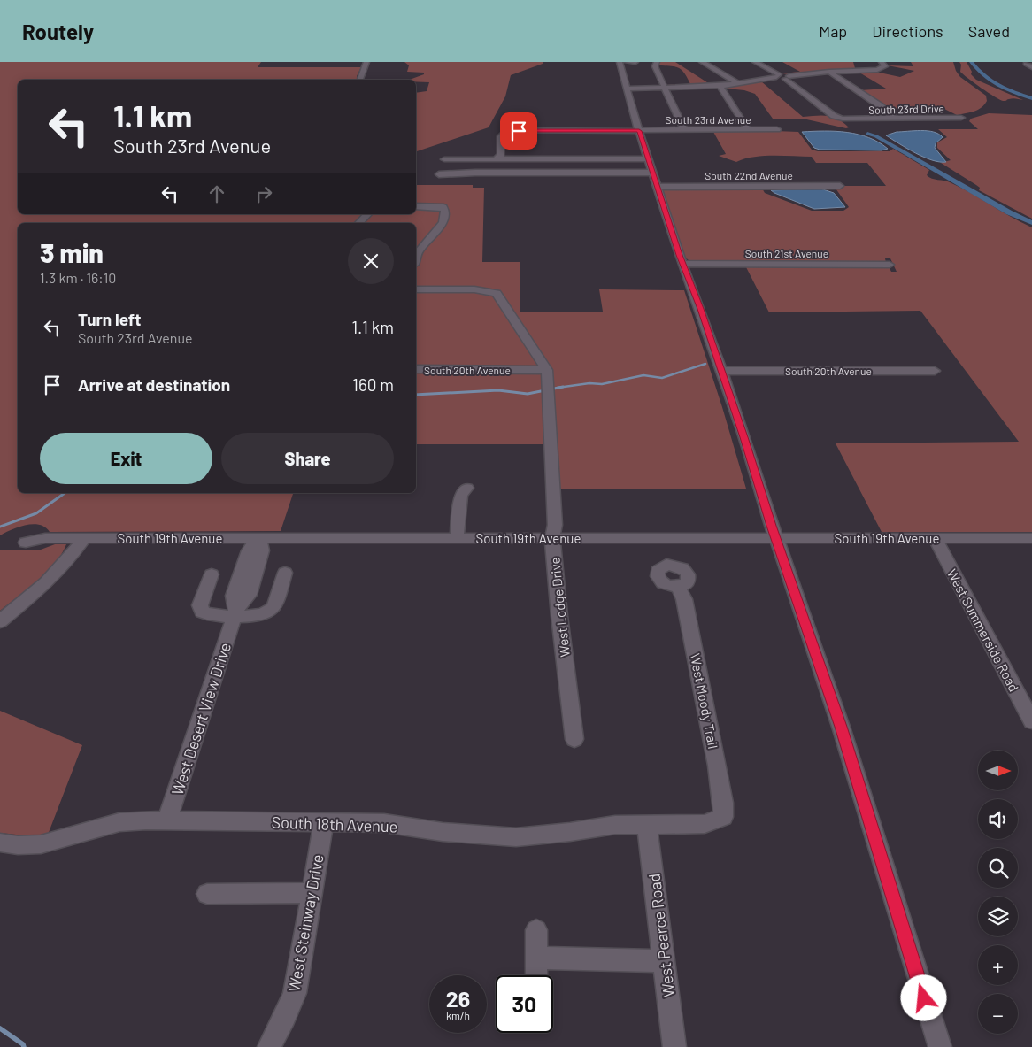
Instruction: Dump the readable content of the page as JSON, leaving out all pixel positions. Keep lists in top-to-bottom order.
{
  "streets": {
    "street": [
      "South 23rd Drive",
      "South 23rd Avenue",
      "South 22nd Avenue",
      "South 21st Avenue",
      "South 20th Avenue",
      "South 19th Avenue",
      "West Lodge Drive",
      "West Summerside Road",
      "West Moody Trail",
      "West Desert View Drive",
      "South 18th Avenue",
      "West Steinway Drive",
      "West Pearce Road"
    ]
  },
  "crossings": [
    ["South 20th Avenue", "West Lodge Drive"],
    ["South 19th Avenue", "West Lodge Drive"],
    ["South 19th Avenue", "West Summerside Road"],
    ["South 19th Avenue", "West Desert View Drive"],
    ["West Moody Trail", "South 18th Avenue"],
    ["West Desert View Drive", "South 18th Avenue"],
    ["South 18th Avenue", "West Steinway Drive"],
    ["South 18th Avenue", "West Pearce Road"]
  ],
  "north": "right",
  "page": {
    "header": "Routely",
    "nav": ["Map", "Directions", "Saved"],
    "turn": ["1.1 km", "South 23rd Avenue"],
    "heading": ["3 min", "1.3 km · 16:10"],
    "list": [
      {
        "name": "Turn left",
        "note": "South 23rd Avenue",
        "value": "1.1 km"
      },
      {
        "name": "Arrive at destination",
        "value": "160 m"
      }
    ],
    "buttons": ["Exit", "Share"],
    "map_buttons": ["+", "−"],
    "speed": "26 km/h",
    "limit": "30"
  }
}
